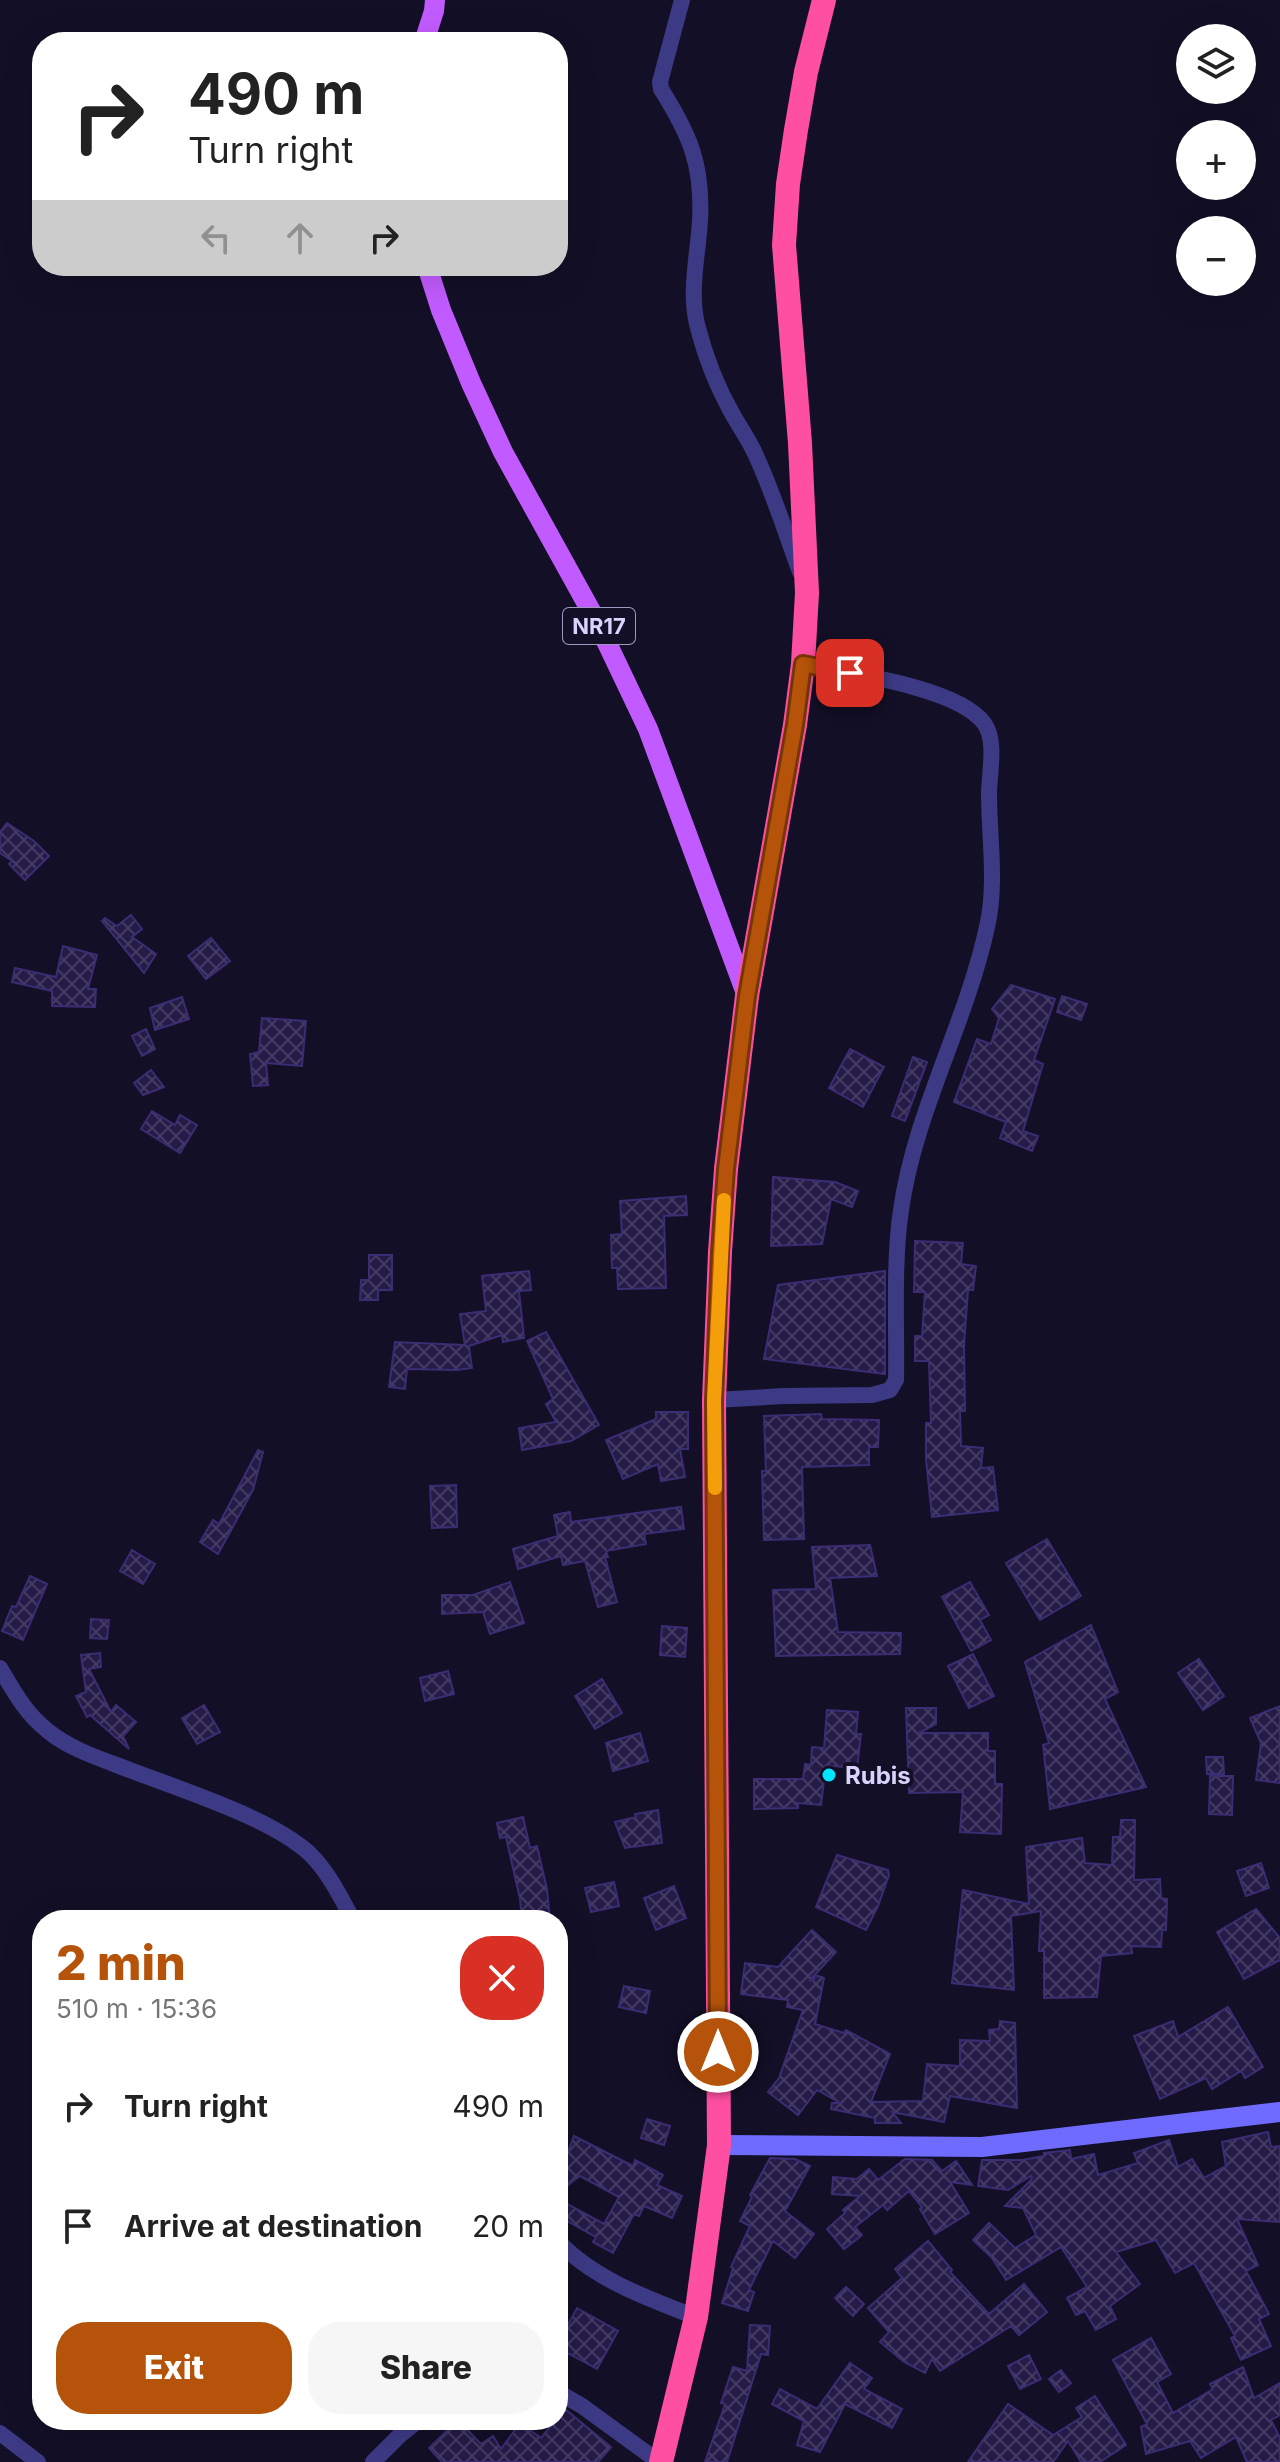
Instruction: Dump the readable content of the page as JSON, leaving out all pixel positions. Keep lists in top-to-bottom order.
{
  "streets": {
    "main road": ["NR17"]
  },
  "places": ["Rubis"],
  "page": {
    "map_buttons": ["+", "−"],
    "turn": ["490 m", "Turn right"],
    "heading": ["2 min", "510 m · 15:36"],
    "list": [
      {
        "name": "Turn right",
        "value": "490 m"
      },
      {
        "name": "Arrive at destination",
        "value": "20 m"
      }
    ],
    "buttons": ["Exit", "Share"]
  }
}
